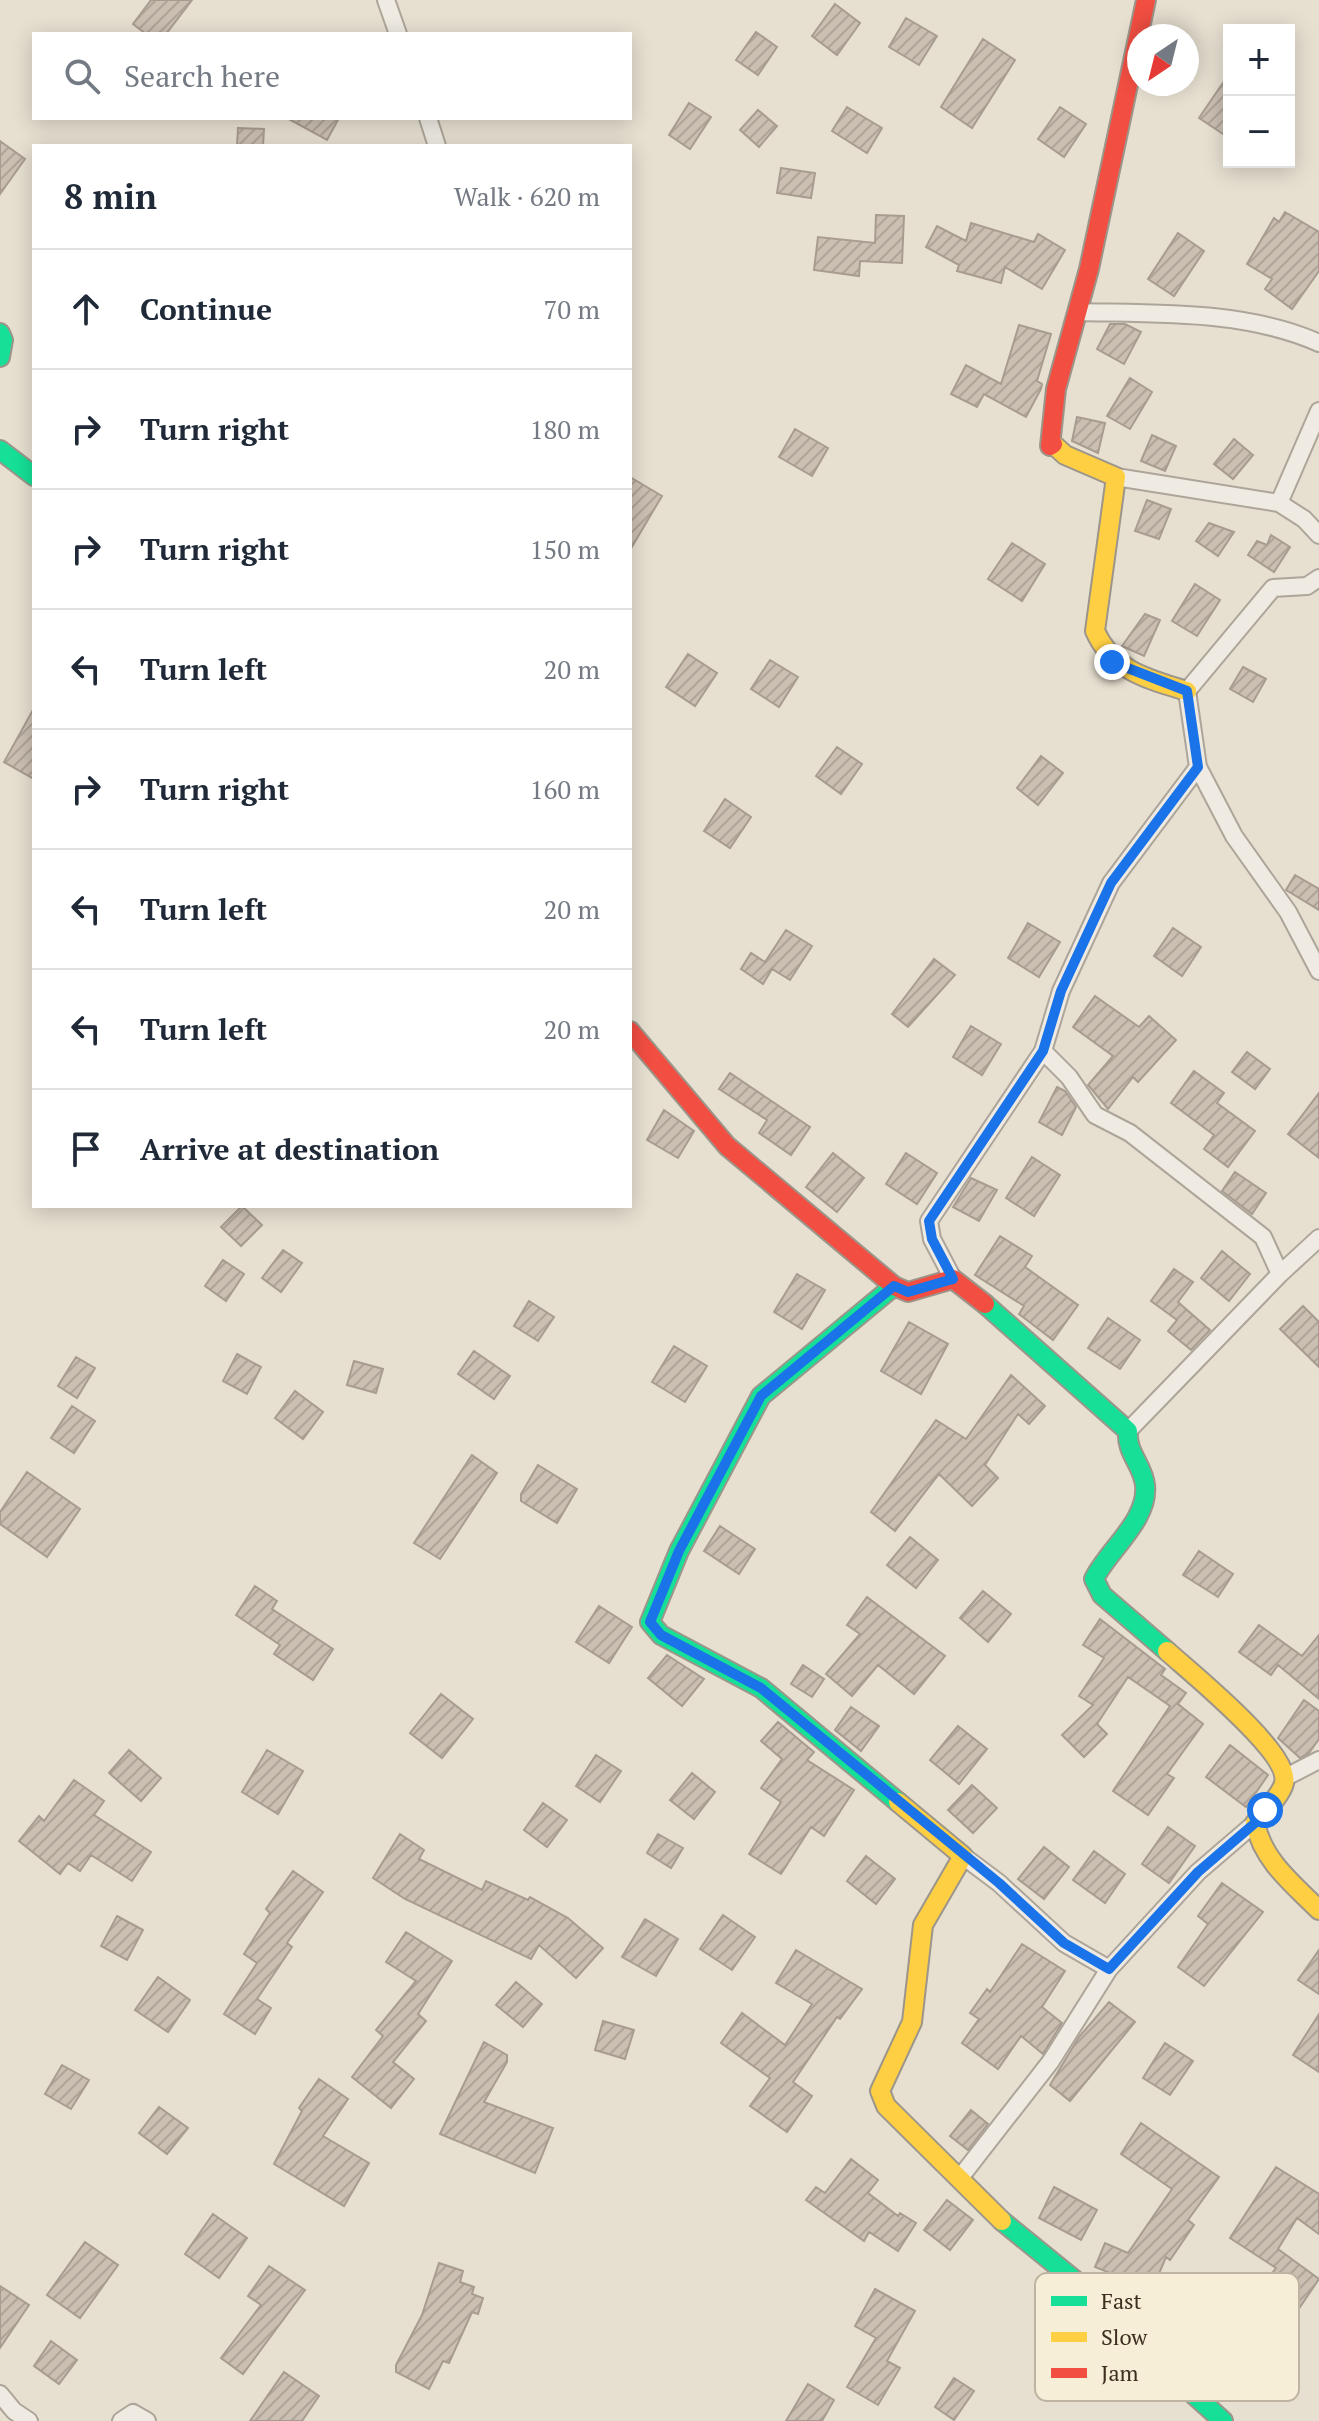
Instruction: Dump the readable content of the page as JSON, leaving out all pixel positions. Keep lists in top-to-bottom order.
{
  "legend": ["Fast", "Slow", "Jam"],
  "north": "bottom left",
  "page": {
    "map_buttons": ["+", "−"],
    "search": "Search here",
    "heading": ["8 min", "Walk · 620 m"],
    "list": [
      ["Continue", "70 m"],
      ["Turn right", "180 m"],
      ["Turn right", "150 m"],
      ["Turn left", "20 m"],
      ["Turn right", "160 m"],
      ["Turn left", "20 m"],
      ["Turn left", "20 m"],
      "Arrive at destination"
    ]
  }
}
